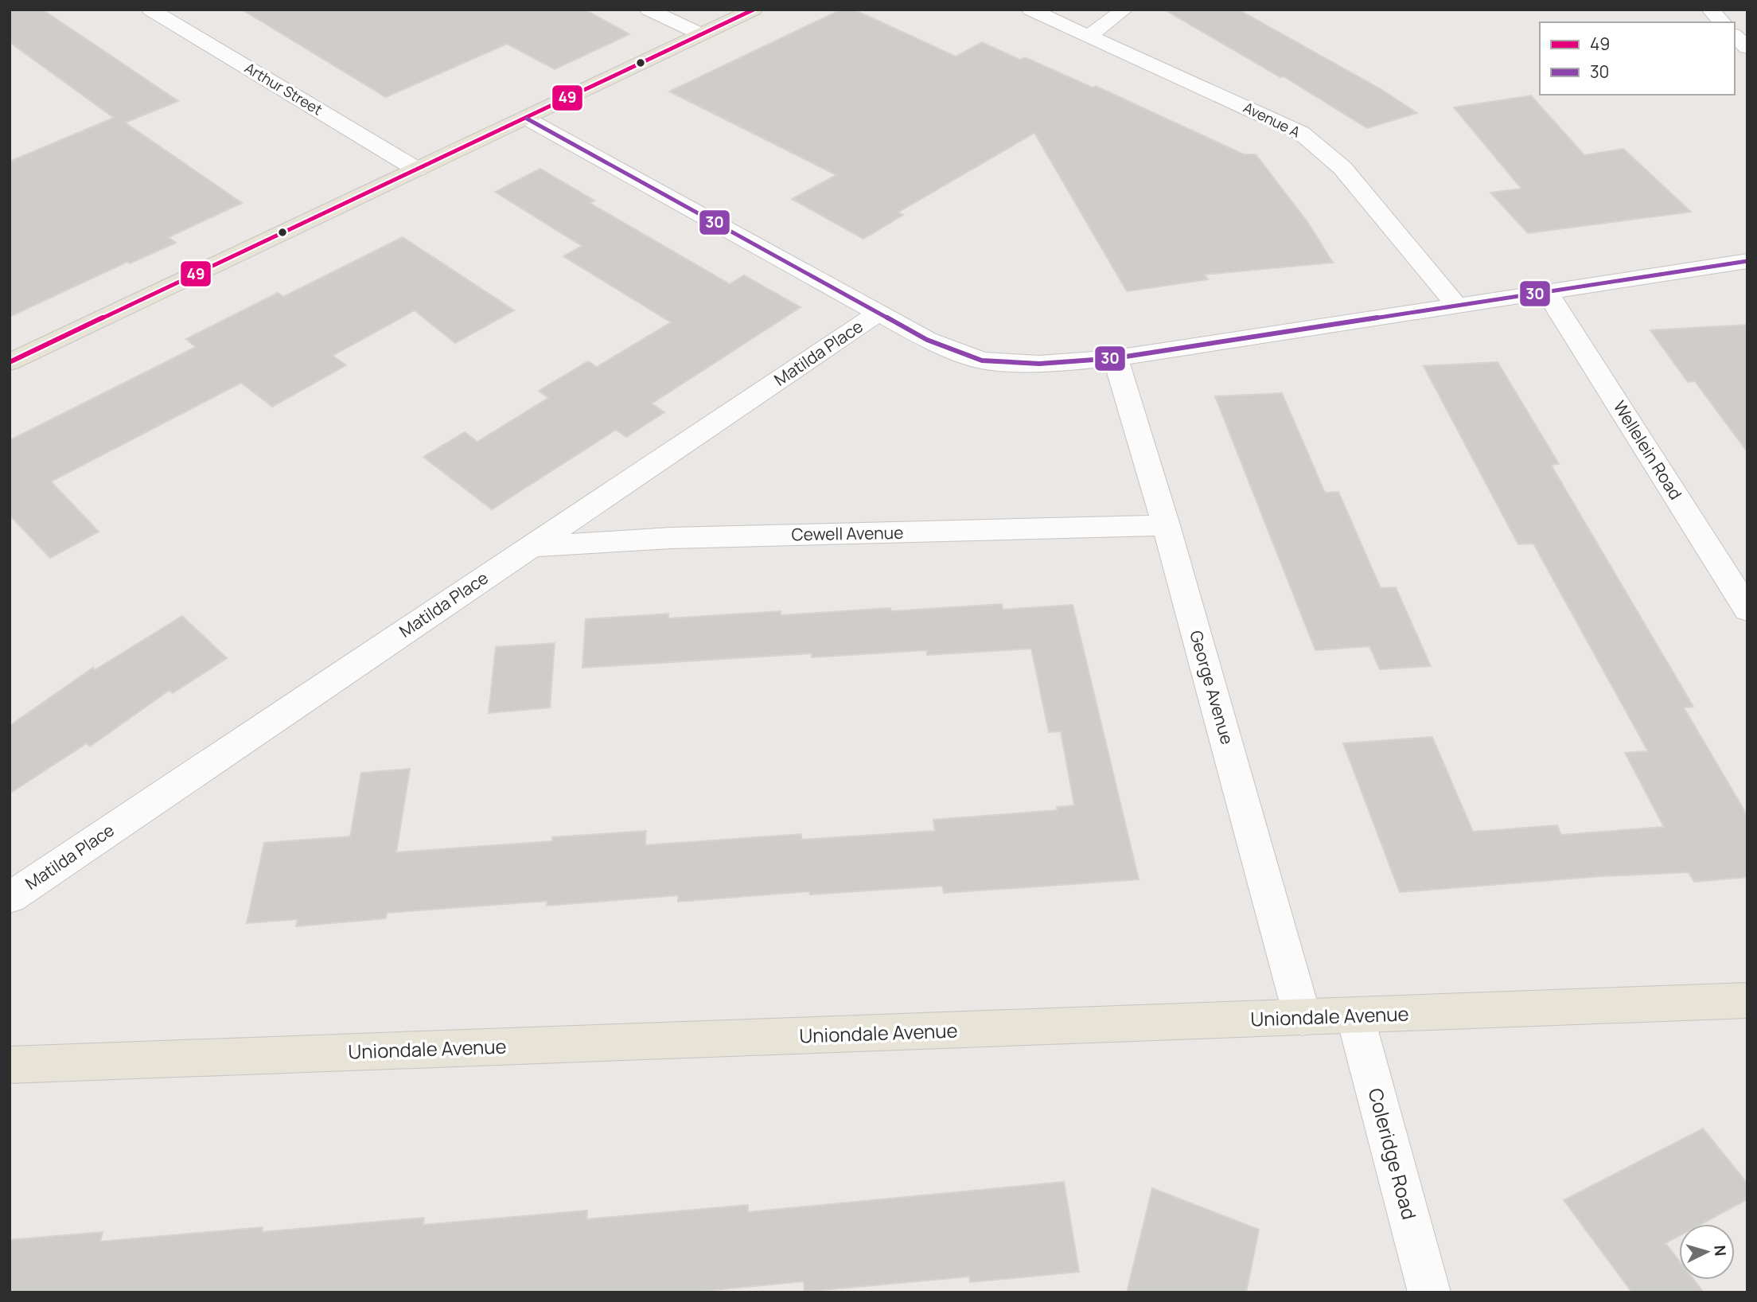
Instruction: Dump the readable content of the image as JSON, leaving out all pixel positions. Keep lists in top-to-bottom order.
{
  "streets": {
    "main road": ["Uniondale Avenue"],
    "street": [
      "Arthur Street",
      "Avenue A",
      "Matilda Place",
      "Wellelein Road",
      "Cewell Avenue",
      "George Avenue",
      "Coleridge Road"
    ]
  },
  "crossings": [
    ["Matilda Place", "Cewell Avenue"],
    ["Cewell Avenue", "George Avenue"],
    ["George Avenue", "Uniondale Avenue"],
    ["Uniondale Avenue", "Coleridge Road"]
  ],
  "lines": ["transit line 49", "transit line 30"],
  "legend": ["49", "30"],
  "north": "right"
}
